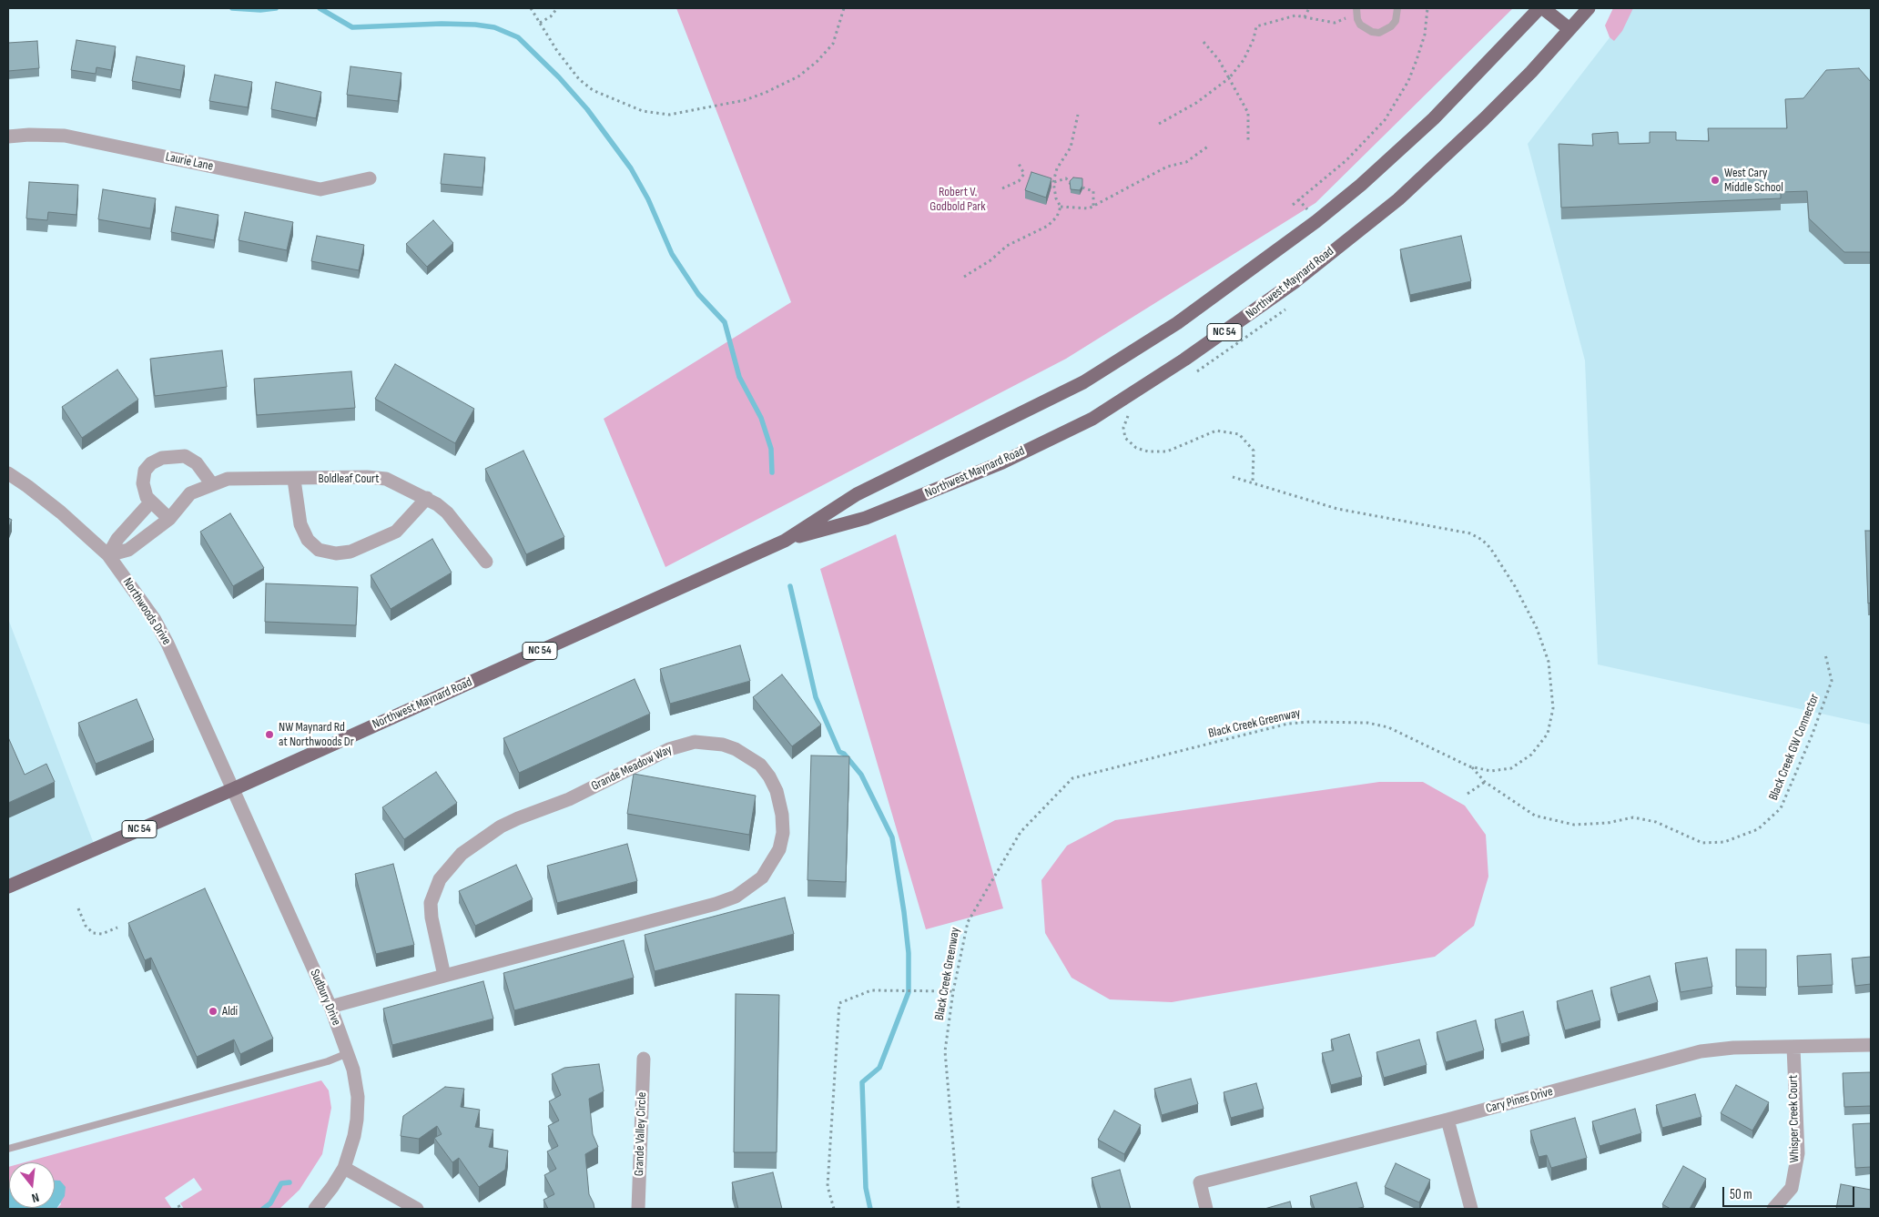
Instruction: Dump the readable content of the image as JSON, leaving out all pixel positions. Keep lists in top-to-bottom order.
{
  "streets": {
    "main road": ["Northwest Maynard Road", "NC 54"],
    "street": [
      "Laurie Lane",
      "Boldleaf Court",
      "Northwoods Drive",
      "Grande Meadow Way",
      "Sudbury Drive",
      "Cary Pines Drive",
      "Whisper Creek Court",
      "Grande Valley Circle"
    ],
    "path": ["Black Creek Greenway", "Black Creek GW Connector"]
  },
  "crossings": [
    ["Northwest Maynard Road", "Northwoods Drive"],
    ["Northwest Maynard Road", "Sudbury Drive"],
    ["Boldleaf Court", "Northwoods Drive"],
    ["Northwoods Drive", "Sudbury Drive"],
    ["Black Creek Greenway", "Black Creek GW Connector"],
    ["Grande Meadow Way", "Sudbury Drive"],
    ["Cary Pines Drive", "Whisper Creek Court"]
  ],
  "parks": ["Robert V. Godbold Park"],
  "places": ["West Cary Middle School", "NW Maynard Rd at Northwoods Dr", "Aldi"],
  "scale_bar": "50 m",
  "north": "bottom"
}
